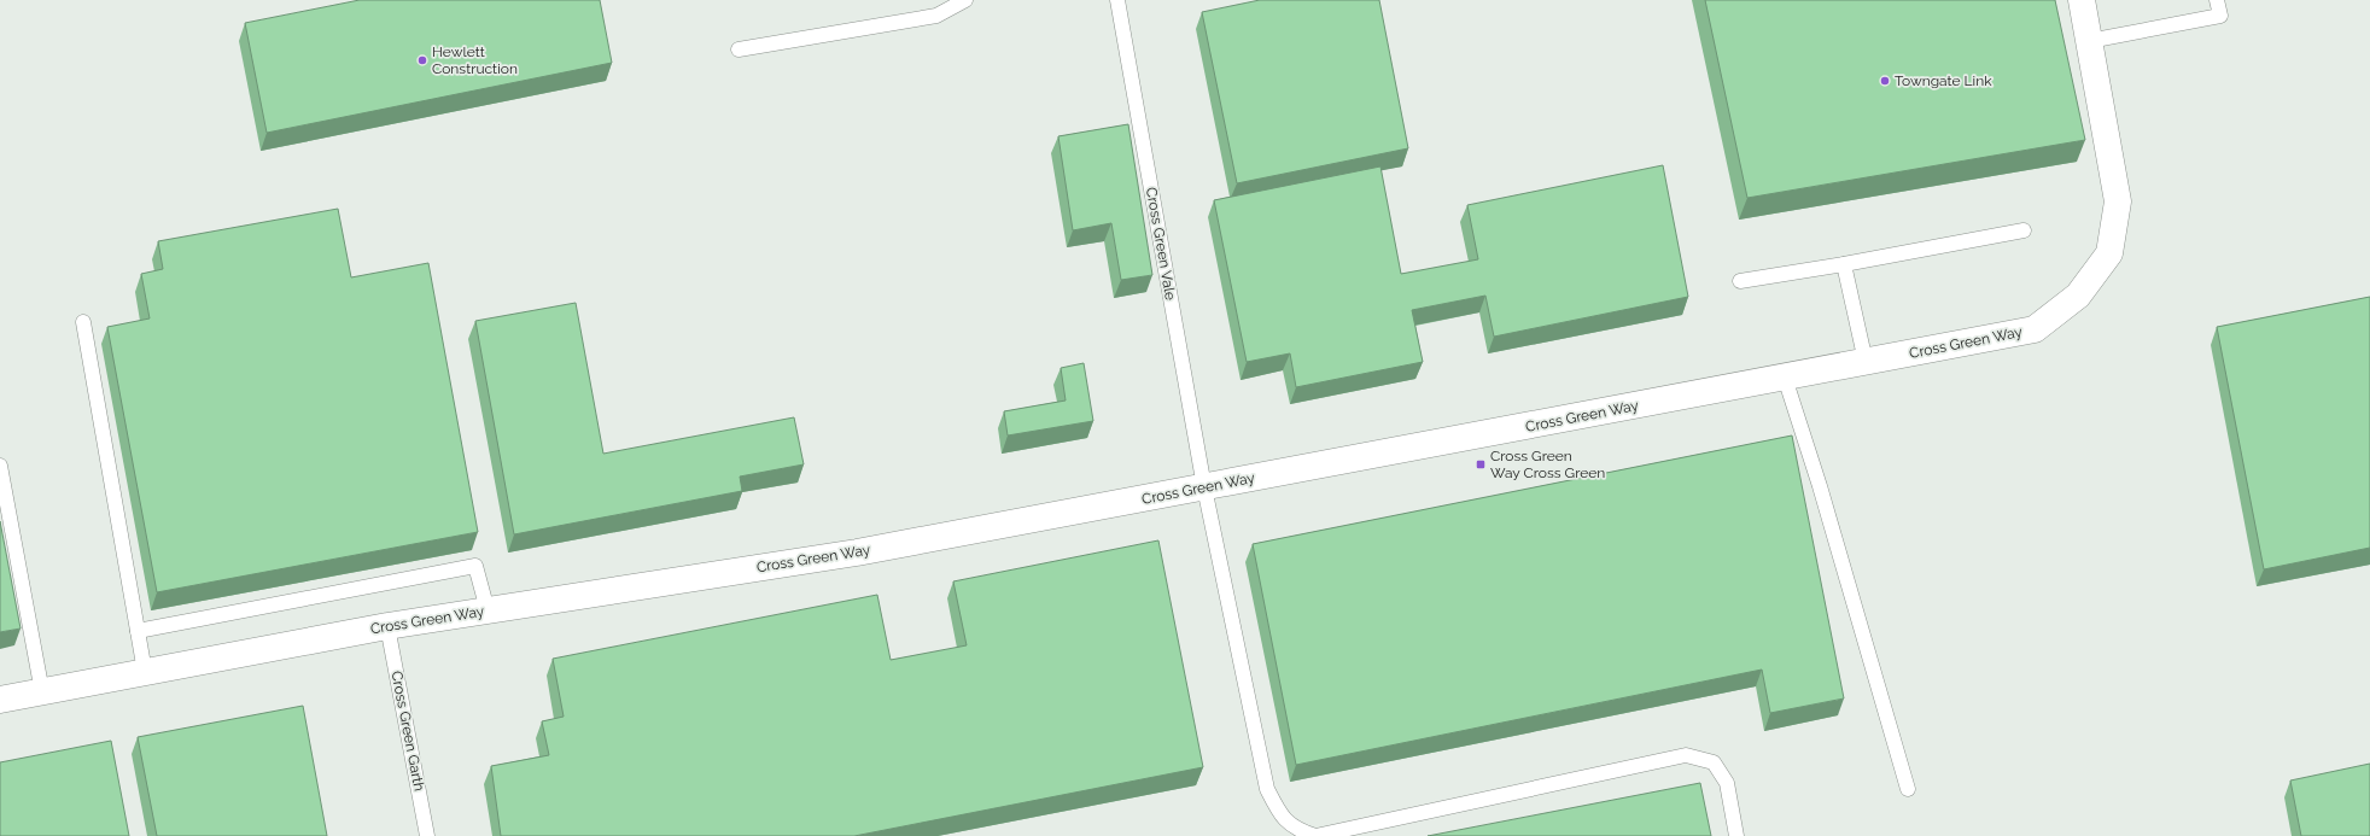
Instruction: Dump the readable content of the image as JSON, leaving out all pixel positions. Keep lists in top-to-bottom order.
{
  "streets": {
    "street": ["Cross Green Way"],
    "lane": ["Cross Green Vale", "Cross Green Garth"]
  },
  "crossings": [
    ["Cross Green Vale", "Cross Green Way"],
    ["Cross Green Way", "Cross Green Garth"]
  ],
  "places": {
    "other": ["Hewlett Construction", "Towngate Link"],
    "transit": ["Cross Green Way Cross Green"]
  }
}
